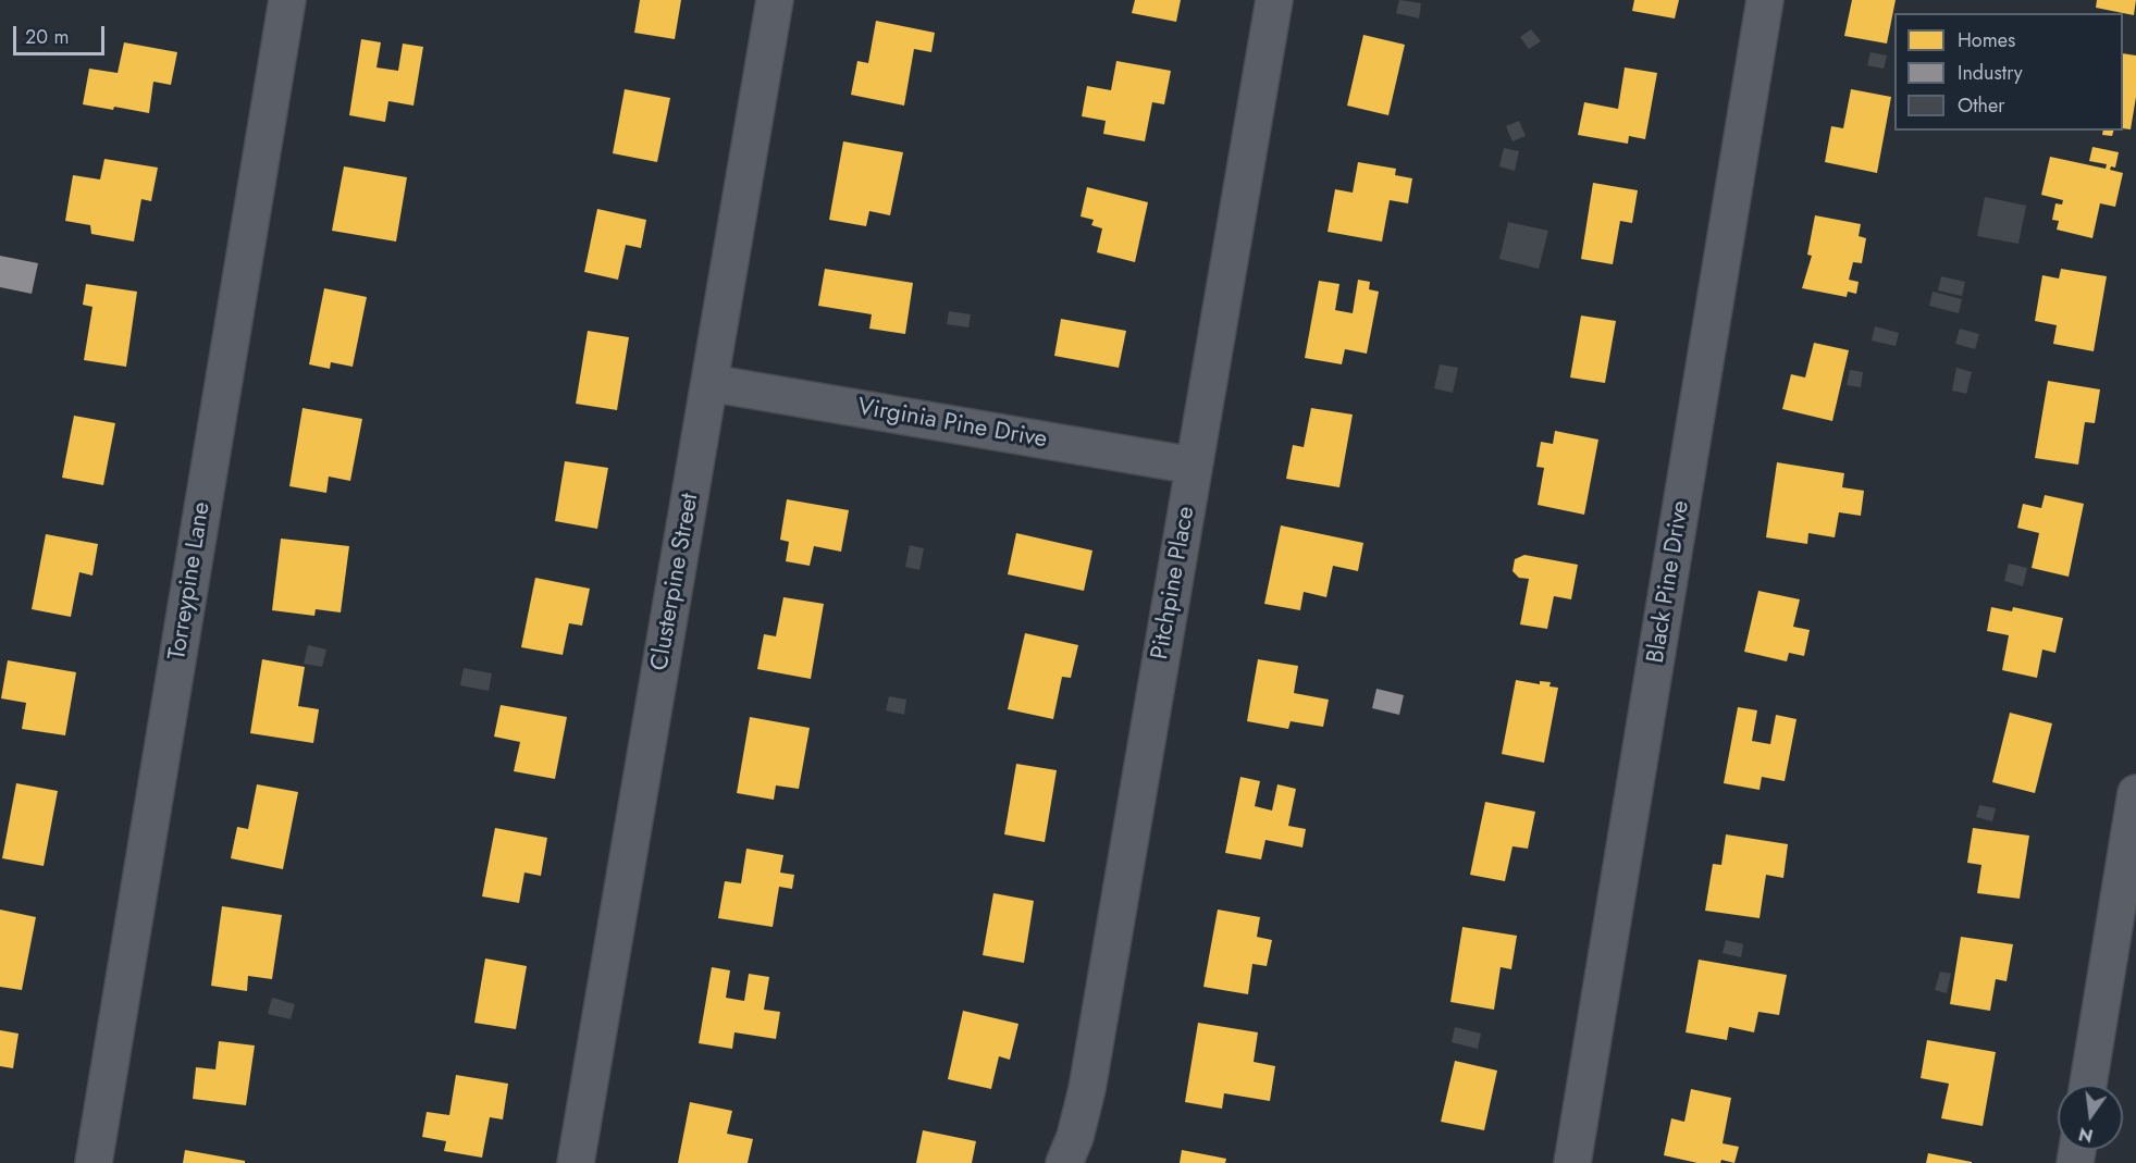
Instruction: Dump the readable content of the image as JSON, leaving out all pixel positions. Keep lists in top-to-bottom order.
{
  "streets": {
    "street": [
      "Virginia Pine Drive",
      "Torreypine Lane",
      "Clusterpine Street",
      "Black Pine Drive",
      "Pitchpine Place"
    ]
  },
  "crossings": [
    ["Virginia Pine Drive", "Clusterpine Street"],
    ["Virginia Pine Drive", "Pitchpine Place"]
  ],
  "legend": ["Homes", "Industry", "Other"],
  "scale_bar": "20 m",
  "north": "bottom"
}
